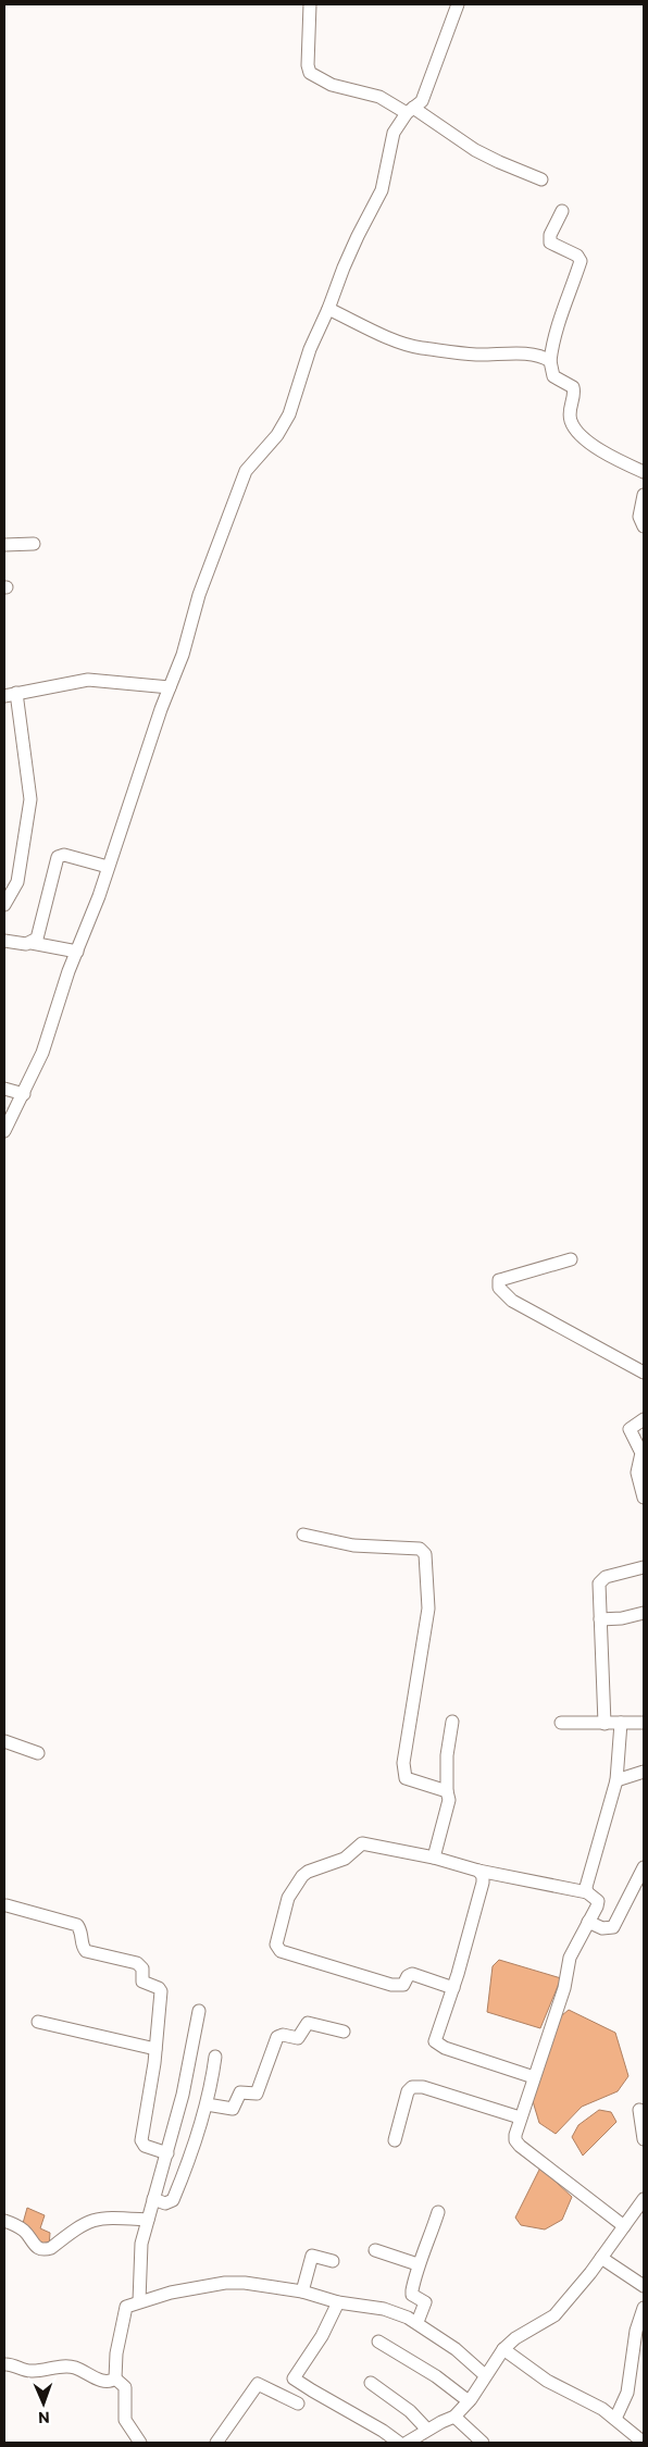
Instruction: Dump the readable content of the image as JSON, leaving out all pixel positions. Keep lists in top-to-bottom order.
{
  "north": "bottom"
}
